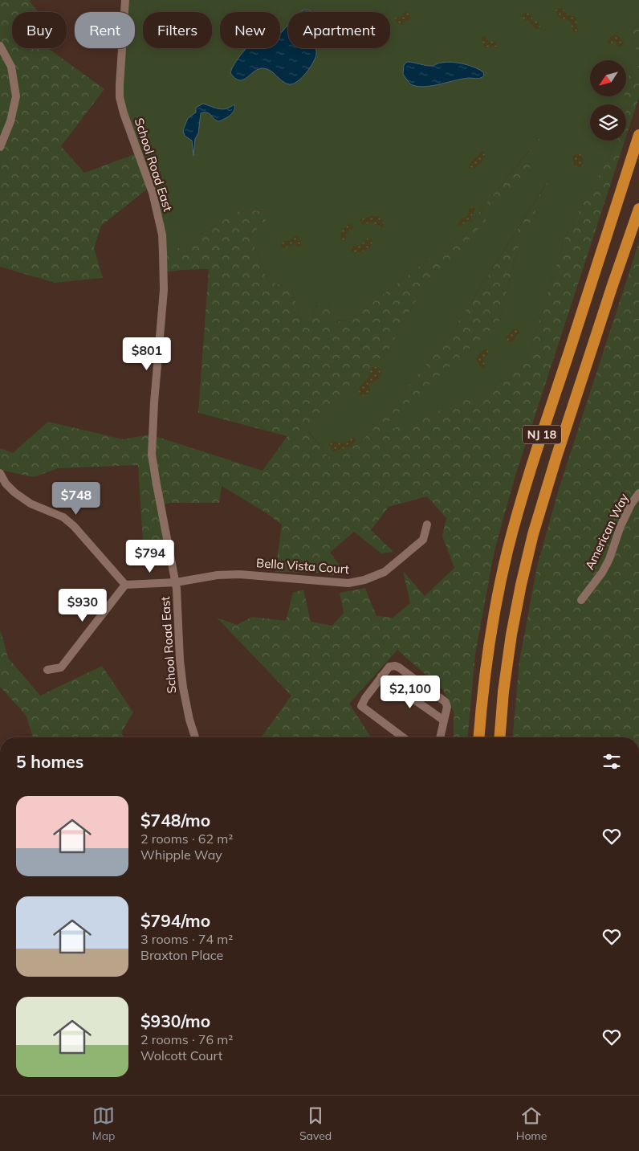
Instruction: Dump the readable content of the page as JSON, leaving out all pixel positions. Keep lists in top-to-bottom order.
{
  "streets": {
    "highway": ["NJ 18"],
    "street": ["School Road East", "American Way", "Bella Vista Court"]
  },
  "crossings": [
    ["School Road East", "Bella Vista Court"]
  ],
  "north": "bottom left",
  "page": {
    "chip": [
      "Buy",
      "Rent",
      "Filters",
      "New",
      "Apartment"
    ],
    "price": [
      "$801",
      "$748",
      "$794",
      "$930",
      "$2,100"
    ],
    "heading": "5 homes",
    "list": [
      {
        "name": "$748/mo",
        "note": "2 rooms · 62 m² · Whipple Way"
      },
      {
        "name": "$794/mo",
        "note": "3 rooms · 74 m² · Braxton Place"
      },
      {
        "name": "$930/mo",
        "note": "2 rooms · 76 m² · Wolcott Court"
      }
    ],
    "tabs": ["Map", "Saved", "Home"]
  }
}
